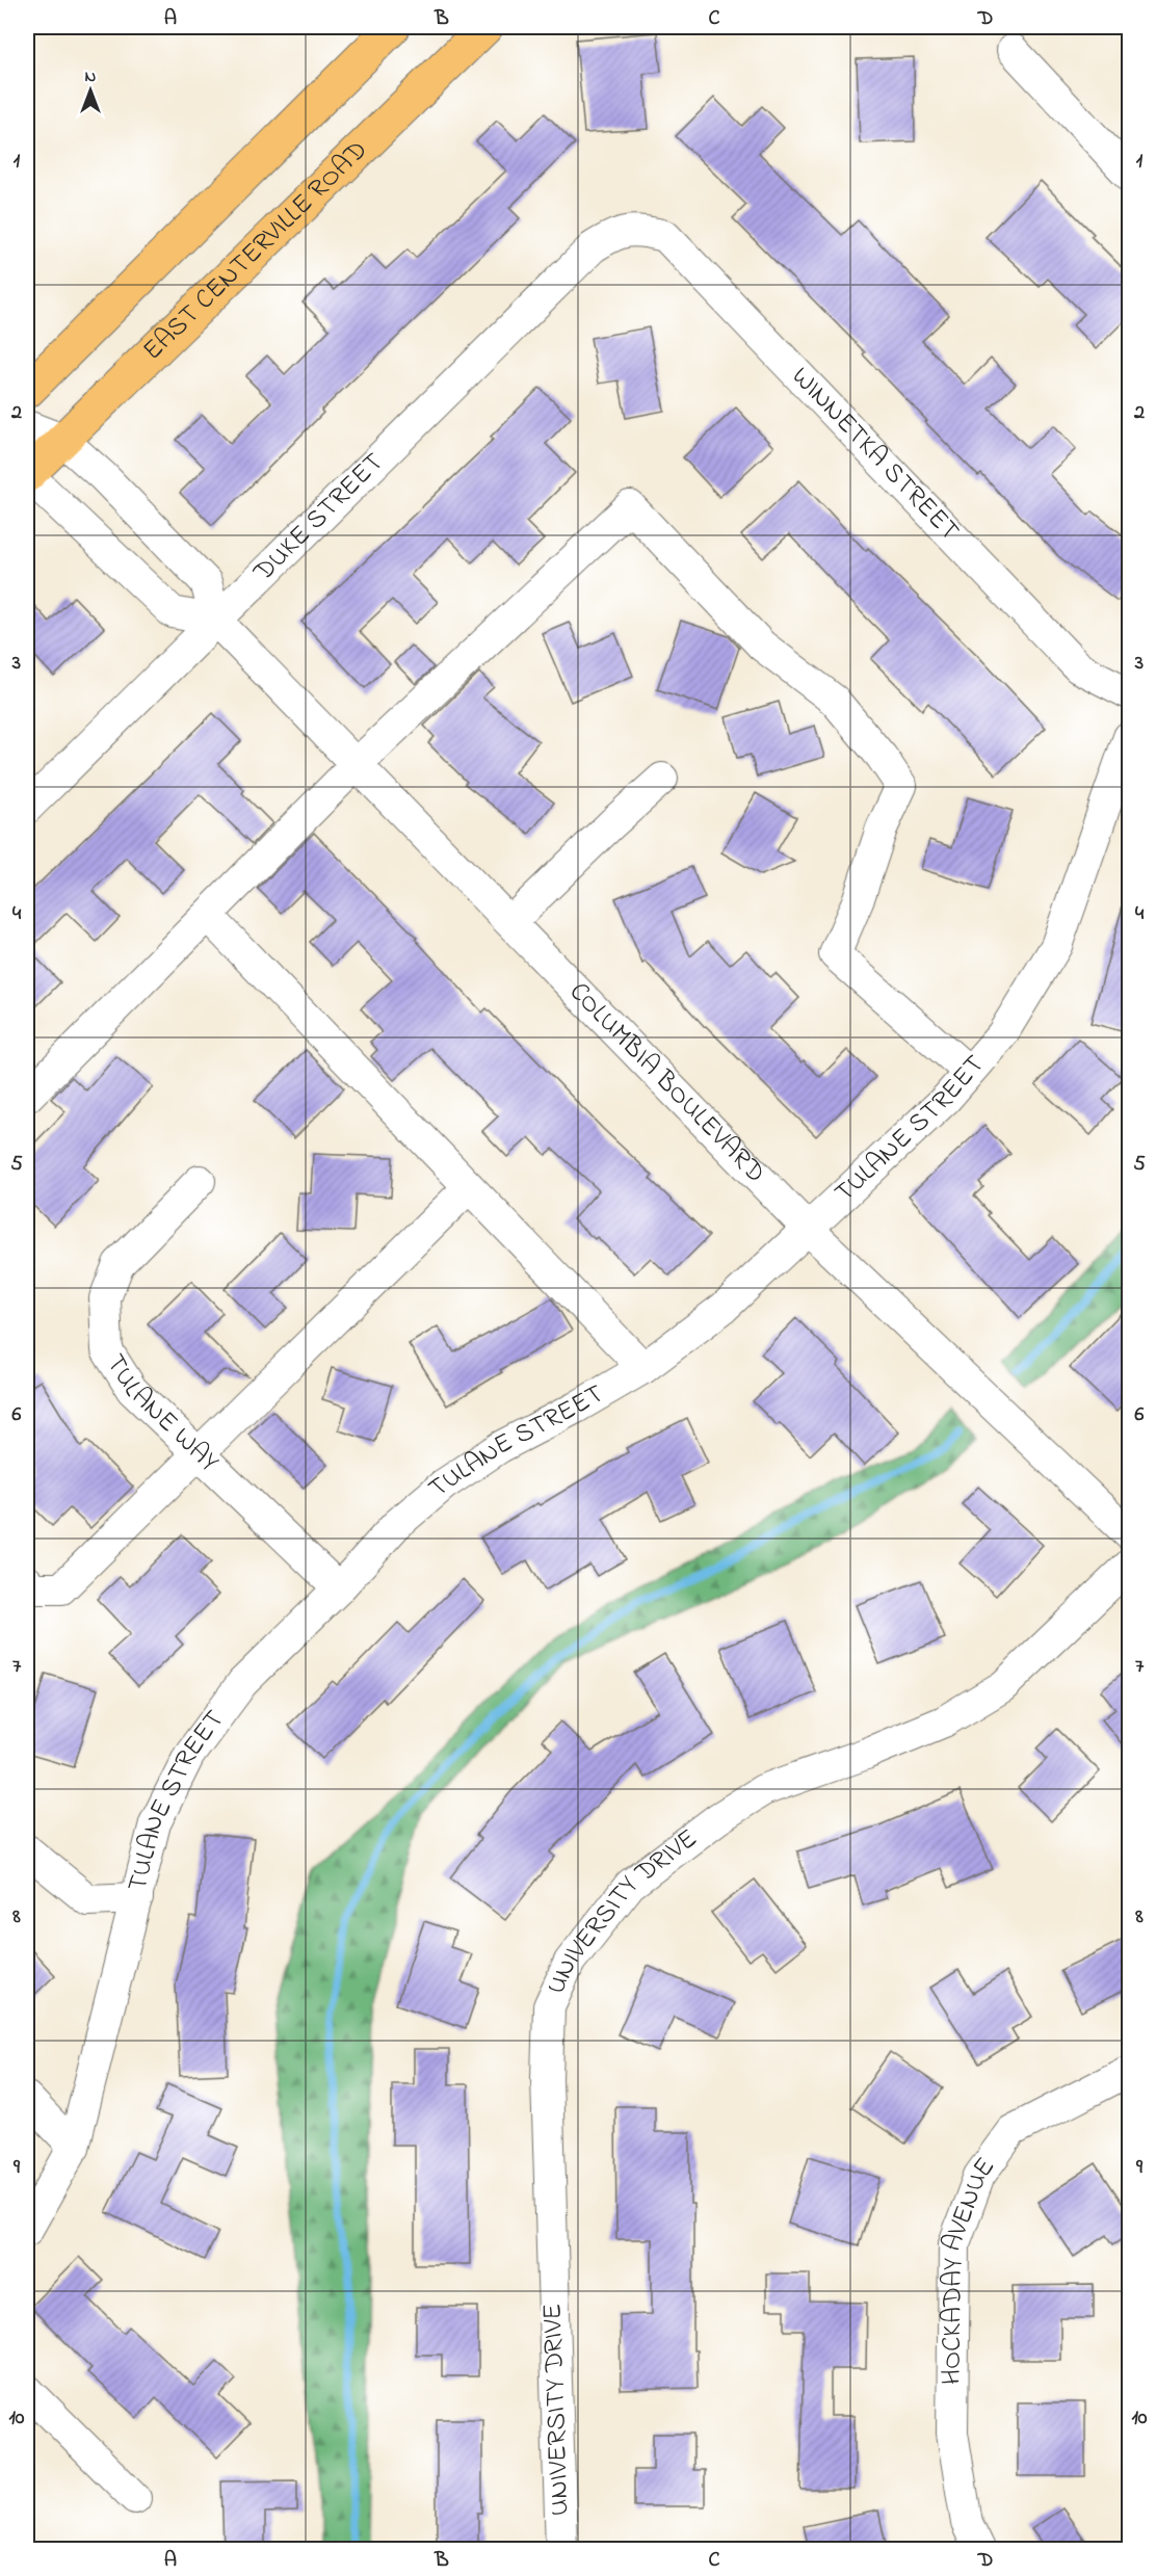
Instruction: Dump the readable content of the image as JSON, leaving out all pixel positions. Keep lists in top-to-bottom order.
{
  "streets": {
    "main road": ["EAST CENTERVILLE ROAD"],
    "street": [
      "WINNETKA STREET",
      "DUKE STREET",
      "COLUMBIA BOULEVARD",
      "TULANE STREET",
      "TULANE WAY",
      "UNIVERSITY DRIVE",
      "HOCKADAY AVENUE"
    ]
  },
  "crossings": [
    ["EAST CENTERVILLE ROAD", "COLUMBIA BOULEVARD"],
    ["WINNETKA STREET", "DUKE STREET"],
    ["DUKE STREET", "COLUMBIA BOULEVARD"],
    ["COLUMBIA BOULEVARD", "TULANE STREET"],
    ["TULANE STREET", "TULANE WAY"]
  ],
  "north": "top",
  "grid": {
    "columns": [
      "A",
      "B",
      "C",
      "D"
    ],
    "rows": [
      "1",
      "2",
      "3",
      "4",
      "5",
      "6",
      "7",
      "8",
      "9",
      "10"
    ]
  }
}
